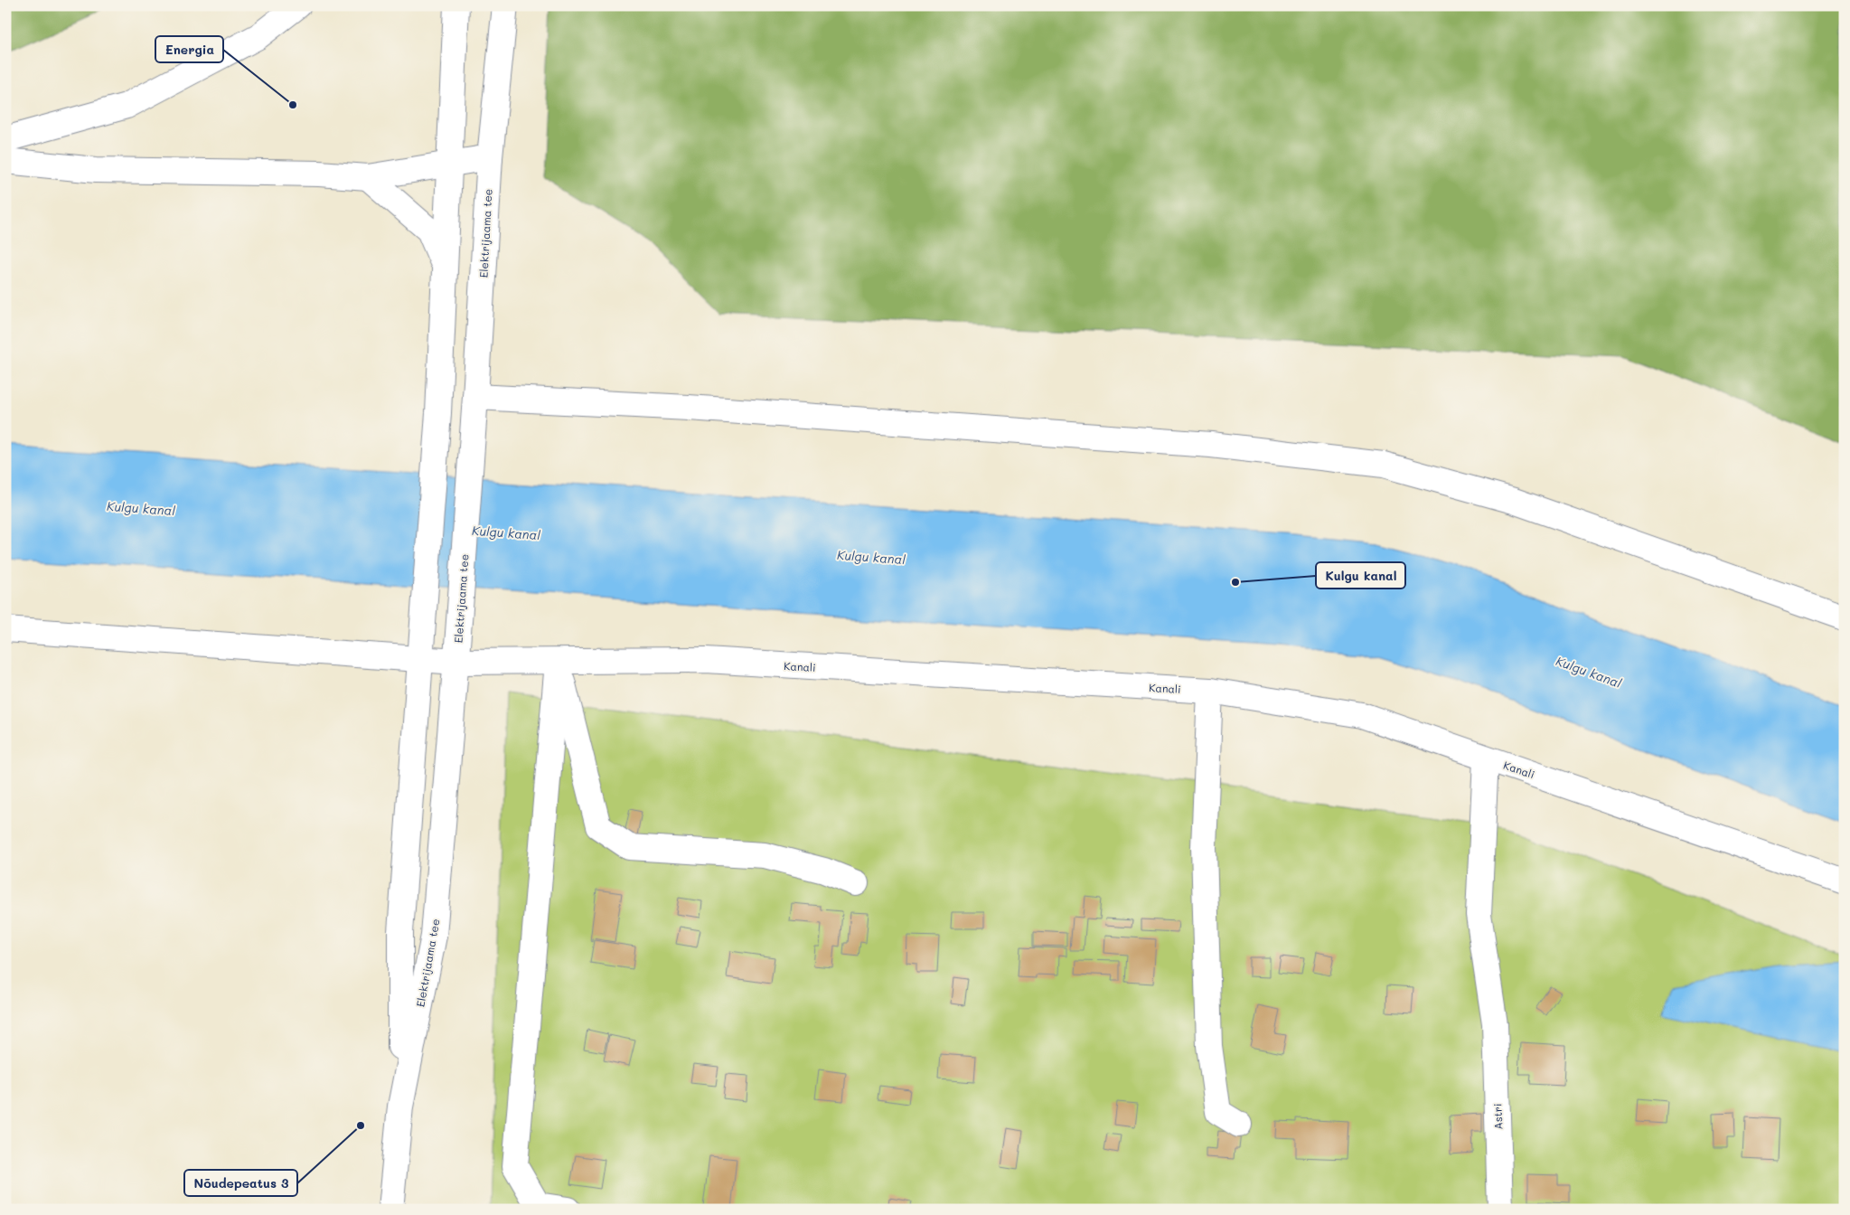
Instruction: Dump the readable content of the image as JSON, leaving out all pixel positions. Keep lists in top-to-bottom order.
{
  "streets": {
    "street": ["Elektrijaama tee", "Kanali", "Astri"]
  },
  "crossings": [
    ["Elektrijaama tee", "Kanali"],
    ["Kanali", "Astri"]
  ],
  "water": ["Kulgu kanal"],
  "places": ["Energia", "Kulgu kanal", "Nõudepeatus 3"]
}
